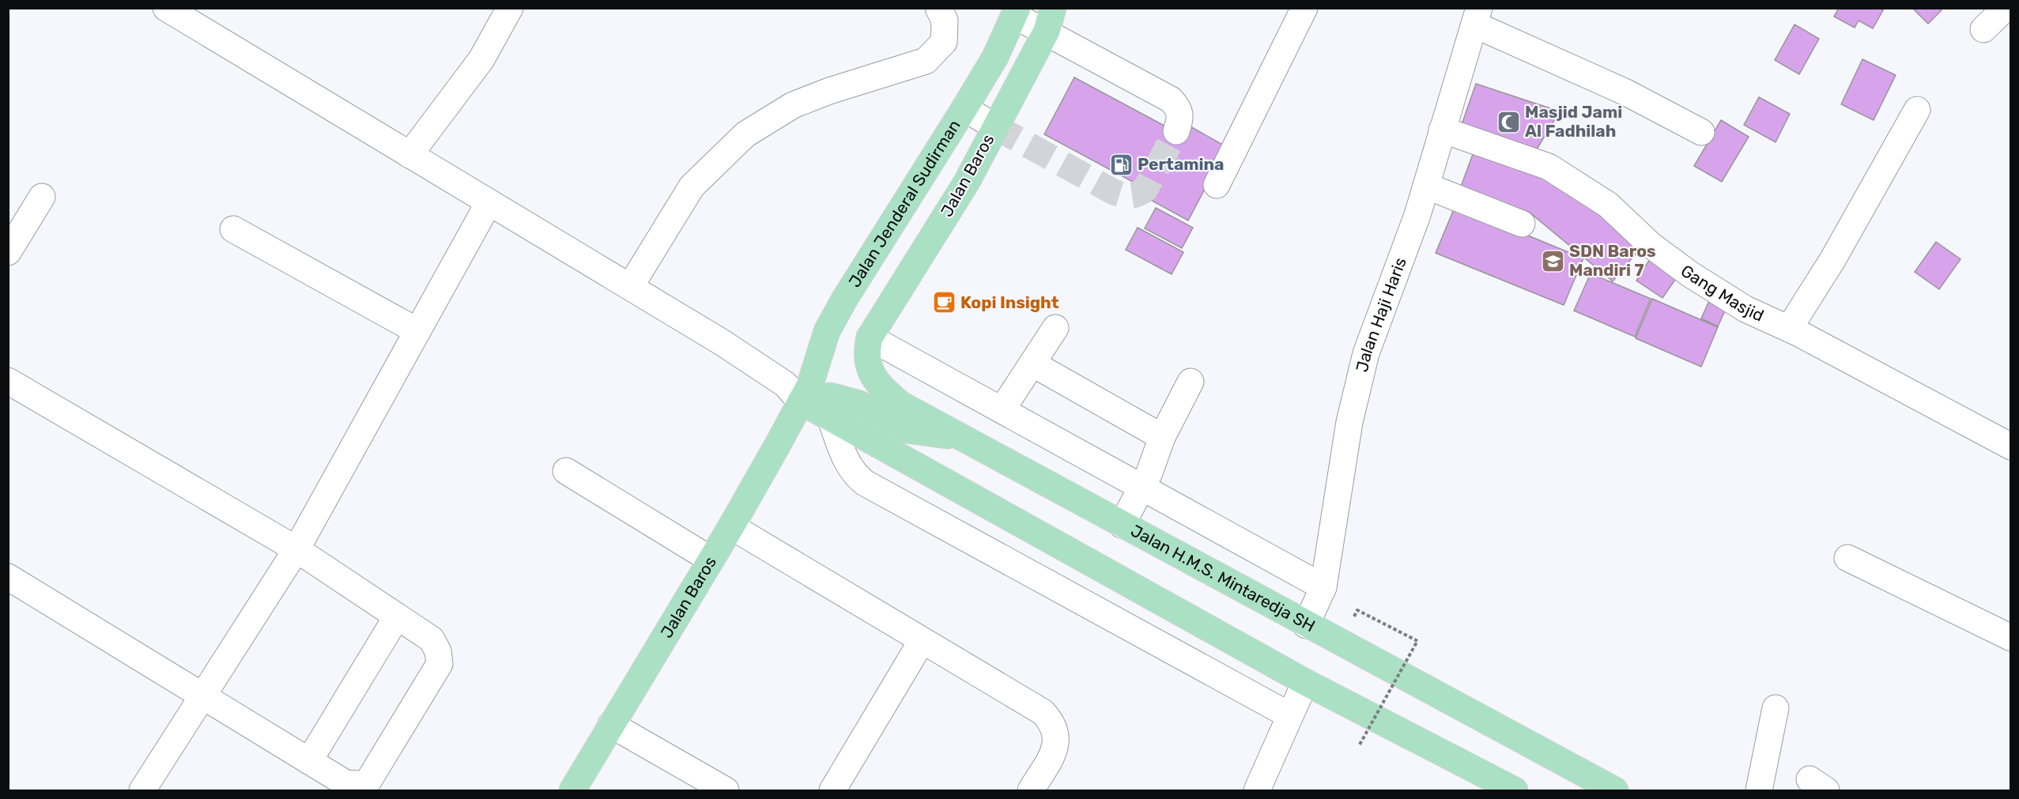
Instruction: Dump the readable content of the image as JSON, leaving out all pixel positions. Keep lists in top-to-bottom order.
{
  "streets": {
    "main road": ["Jalan Baros", "Jalan Jenderal Sudirman", "Jalan H.M.S. Mintaredja SH"],
    "street": ["Gang Masjid", "Jalan Haji Haris"]
  },
  "crossings": [
    ["Jalan Baros", "Jalan Jenderal Sudirman"],
    ["Jalan Baros", "Jalan H.M.S. Mintaredja SH"],
    ["Gang Masjid", "Jalan Haji Haris"],
    ["Jalan Haji Haris", "Jalan H.M.S. Mintaredja SH"]
  ],
  "places": {
    "mosque": ["Masjid Jami Al Fadhilah"],
    "fuel station": ["Pertamina"],
    "school or university": ["SDN Baros Mandiri 7"],
    "cafe": ["Kopi Insight"]
  }
}
